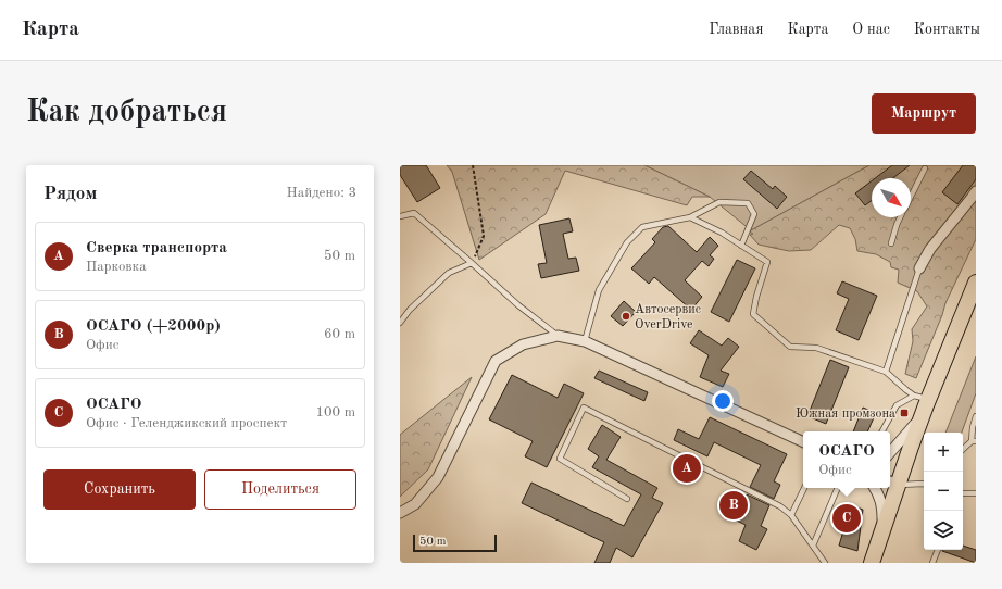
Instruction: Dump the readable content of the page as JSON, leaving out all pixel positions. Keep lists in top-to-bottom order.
{
  "places": {
    "other": ["Автосервис OverDrive"],
    "transit": ["Южная промзона"]
  },
  "scale_bar": "50 m",
  "north": "bottom right",
  "page": {
    "header": "Карта",
    "nav": [
      "Главная",
      "Карта",
      "О нас",
      "Контакты"
    ],
    "buttons": [
      "Маршрут",
      ["Сохранить", "Поделиться"]
    ],
    "title": "Как добраться",
    "heading": ["Рядом", "Найдено: 3"],
    "list": [
      {
        "mark": "A",
        "name": "Сверка транспорта",
        "note": "Парковка",
        "value": "50 m"
      },
      {
        "mark": "B",
        "name": "ОСАГО (+2000р)",
        "note": "Офис",
        "value": "60 m"
      },
      {
        "mark": "C",
        "name": "ОСАГО",
        "note": "Офис · Геленджикский проспект",
        "value": "100 m"
      }
    ],
    "popup": ["ОСАГО", "Офис"],
    "map_buttons": ["+", "−"],
    "pins": ["A", "B", "C"],
    "scale": "50 m"
  }
}
